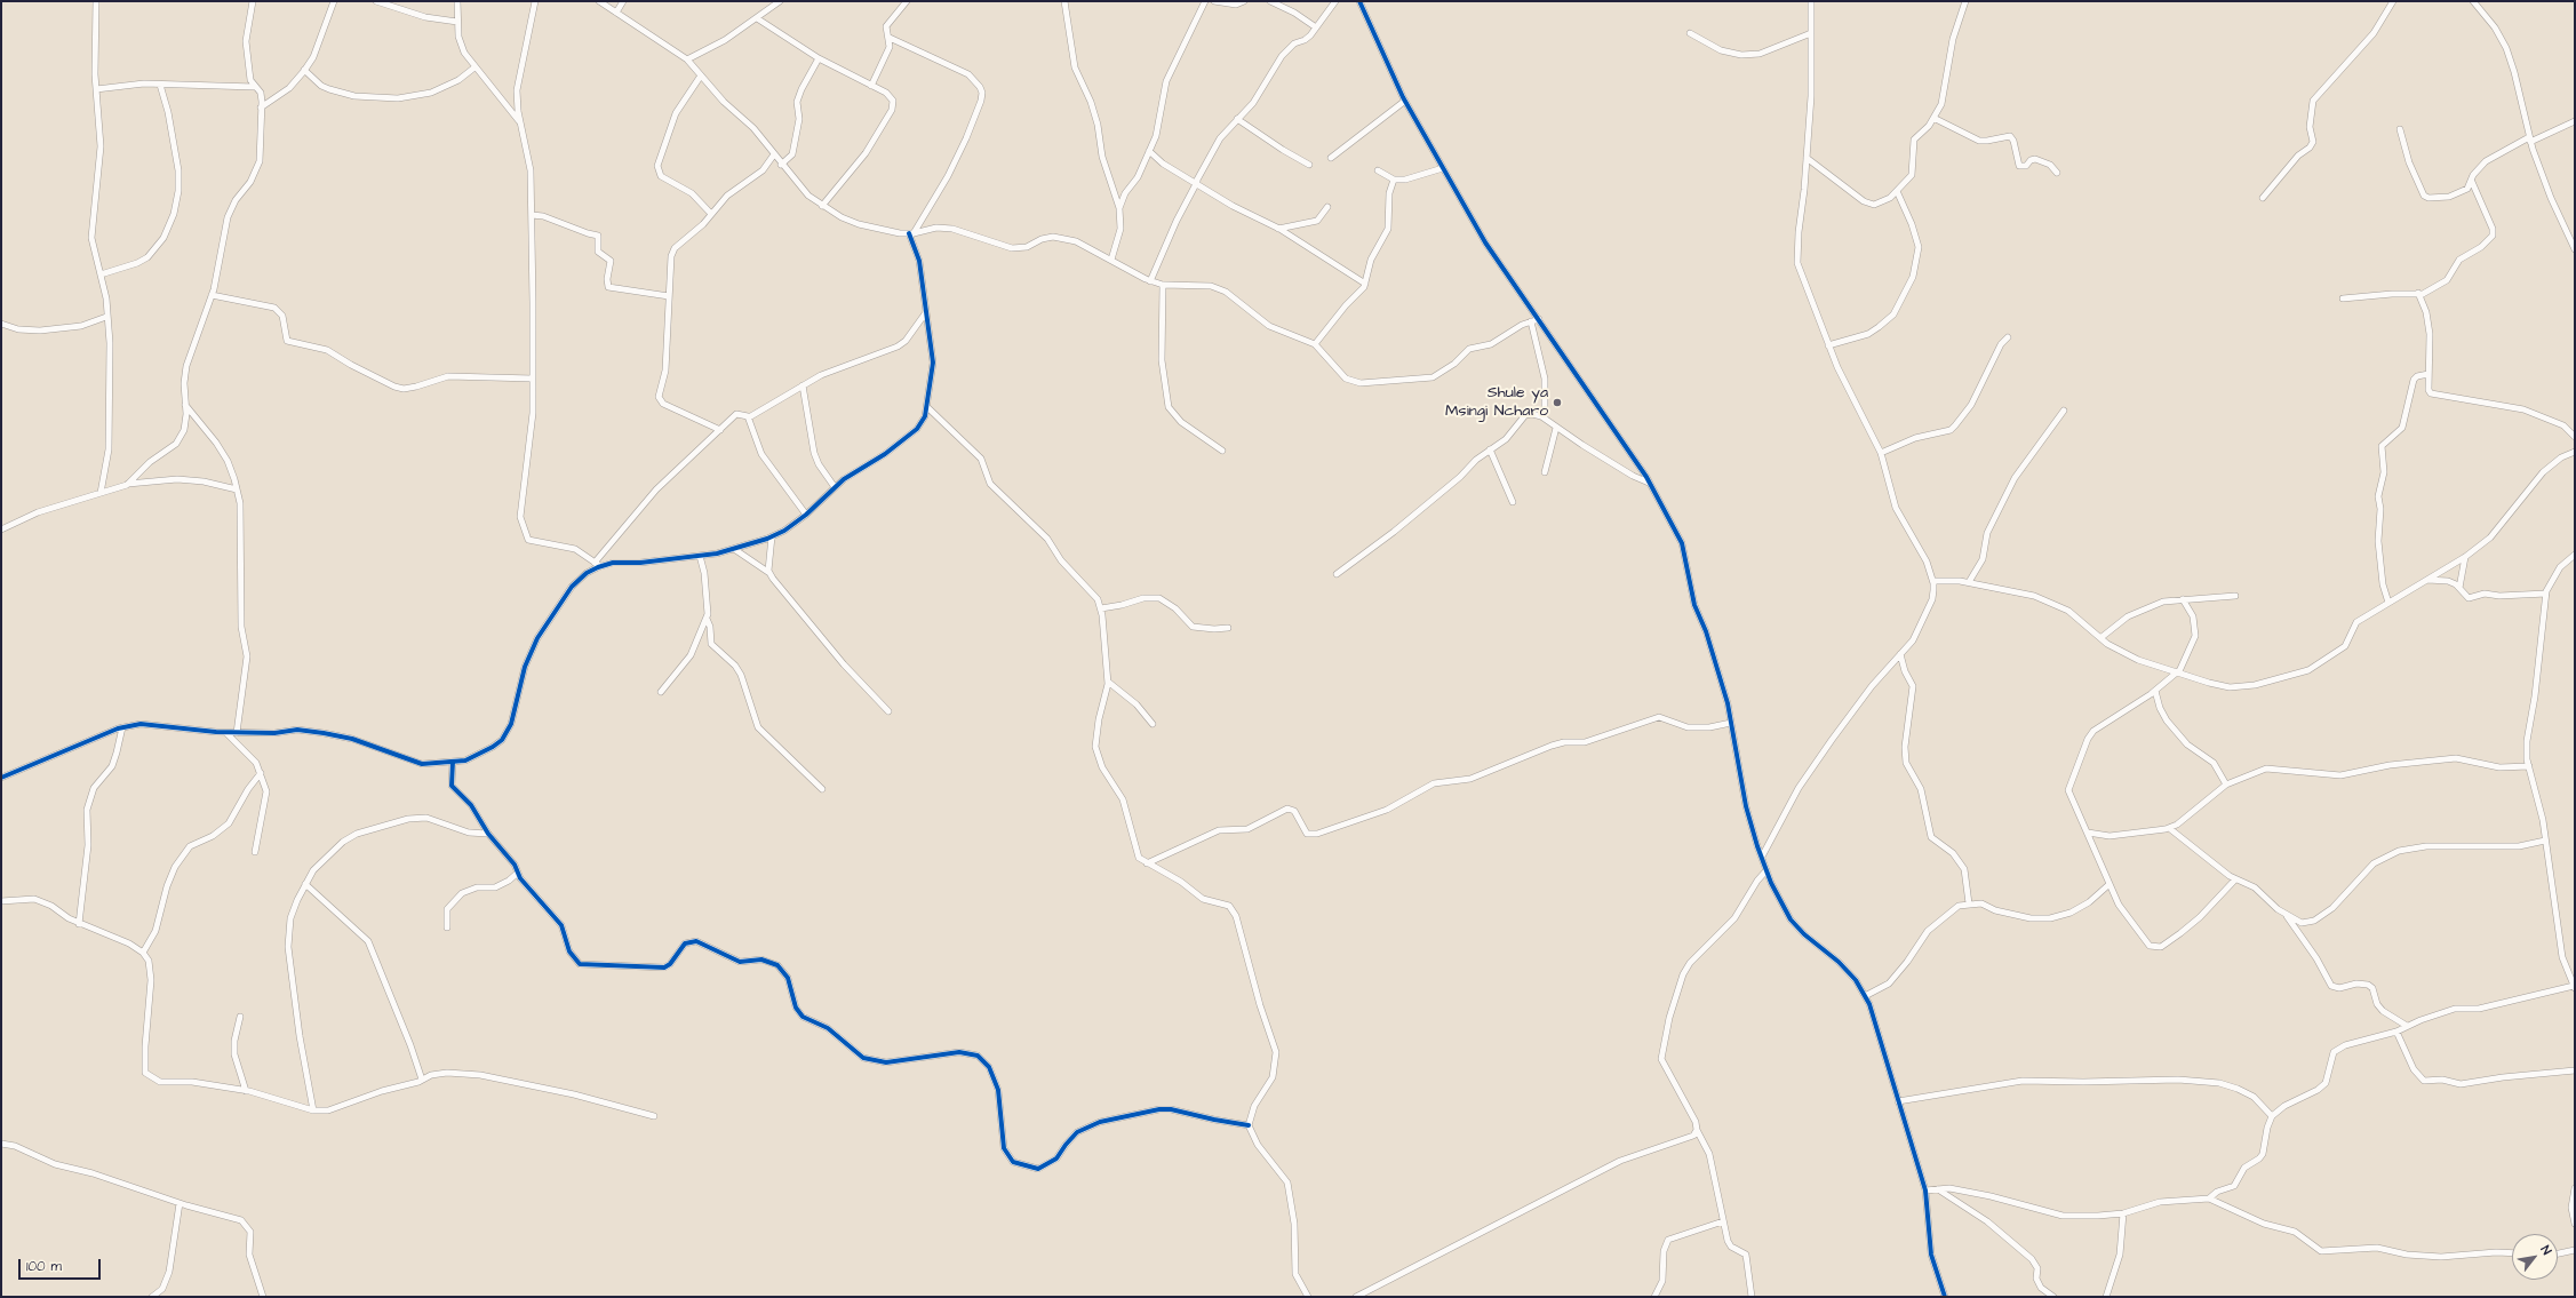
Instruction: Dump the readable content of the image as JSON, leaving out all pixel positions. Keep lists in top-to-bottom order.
{
  "places": ["Shule ya Msingi Ncharo"],
  "scale_bar": "100 m",
  "north": "top right"
}
